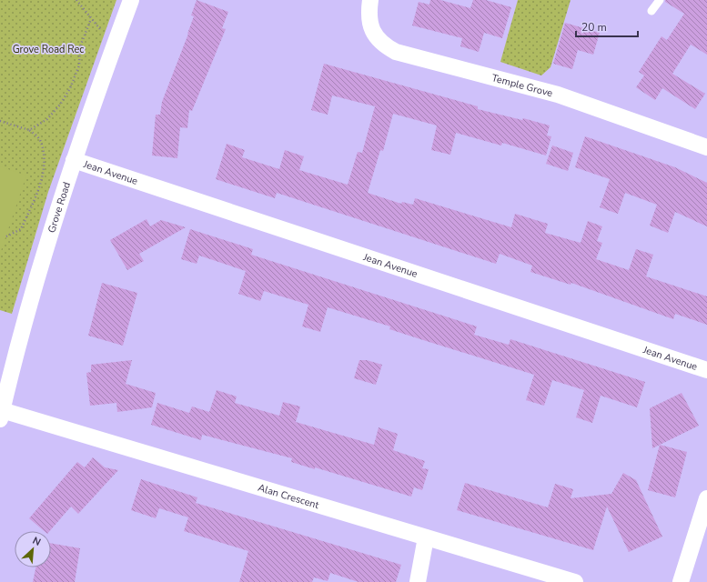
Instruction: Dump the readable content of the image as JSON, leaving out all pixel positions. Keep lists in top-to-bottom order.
{
  "streets": {
    "street": [
      "Temple Grove",
      "Jean Avenue",
      "Grove Road",
      "Alan Crescent"
    ]
  },
  "crossings": [
    ["Jean Avenue", "Grove Road"],
    ["Grove Road", "Alan Crescent"]
  ],
  "parks": ["Grove Road Rec"],
  "scale_bar": "20 m",
  "north": "top right"
}
